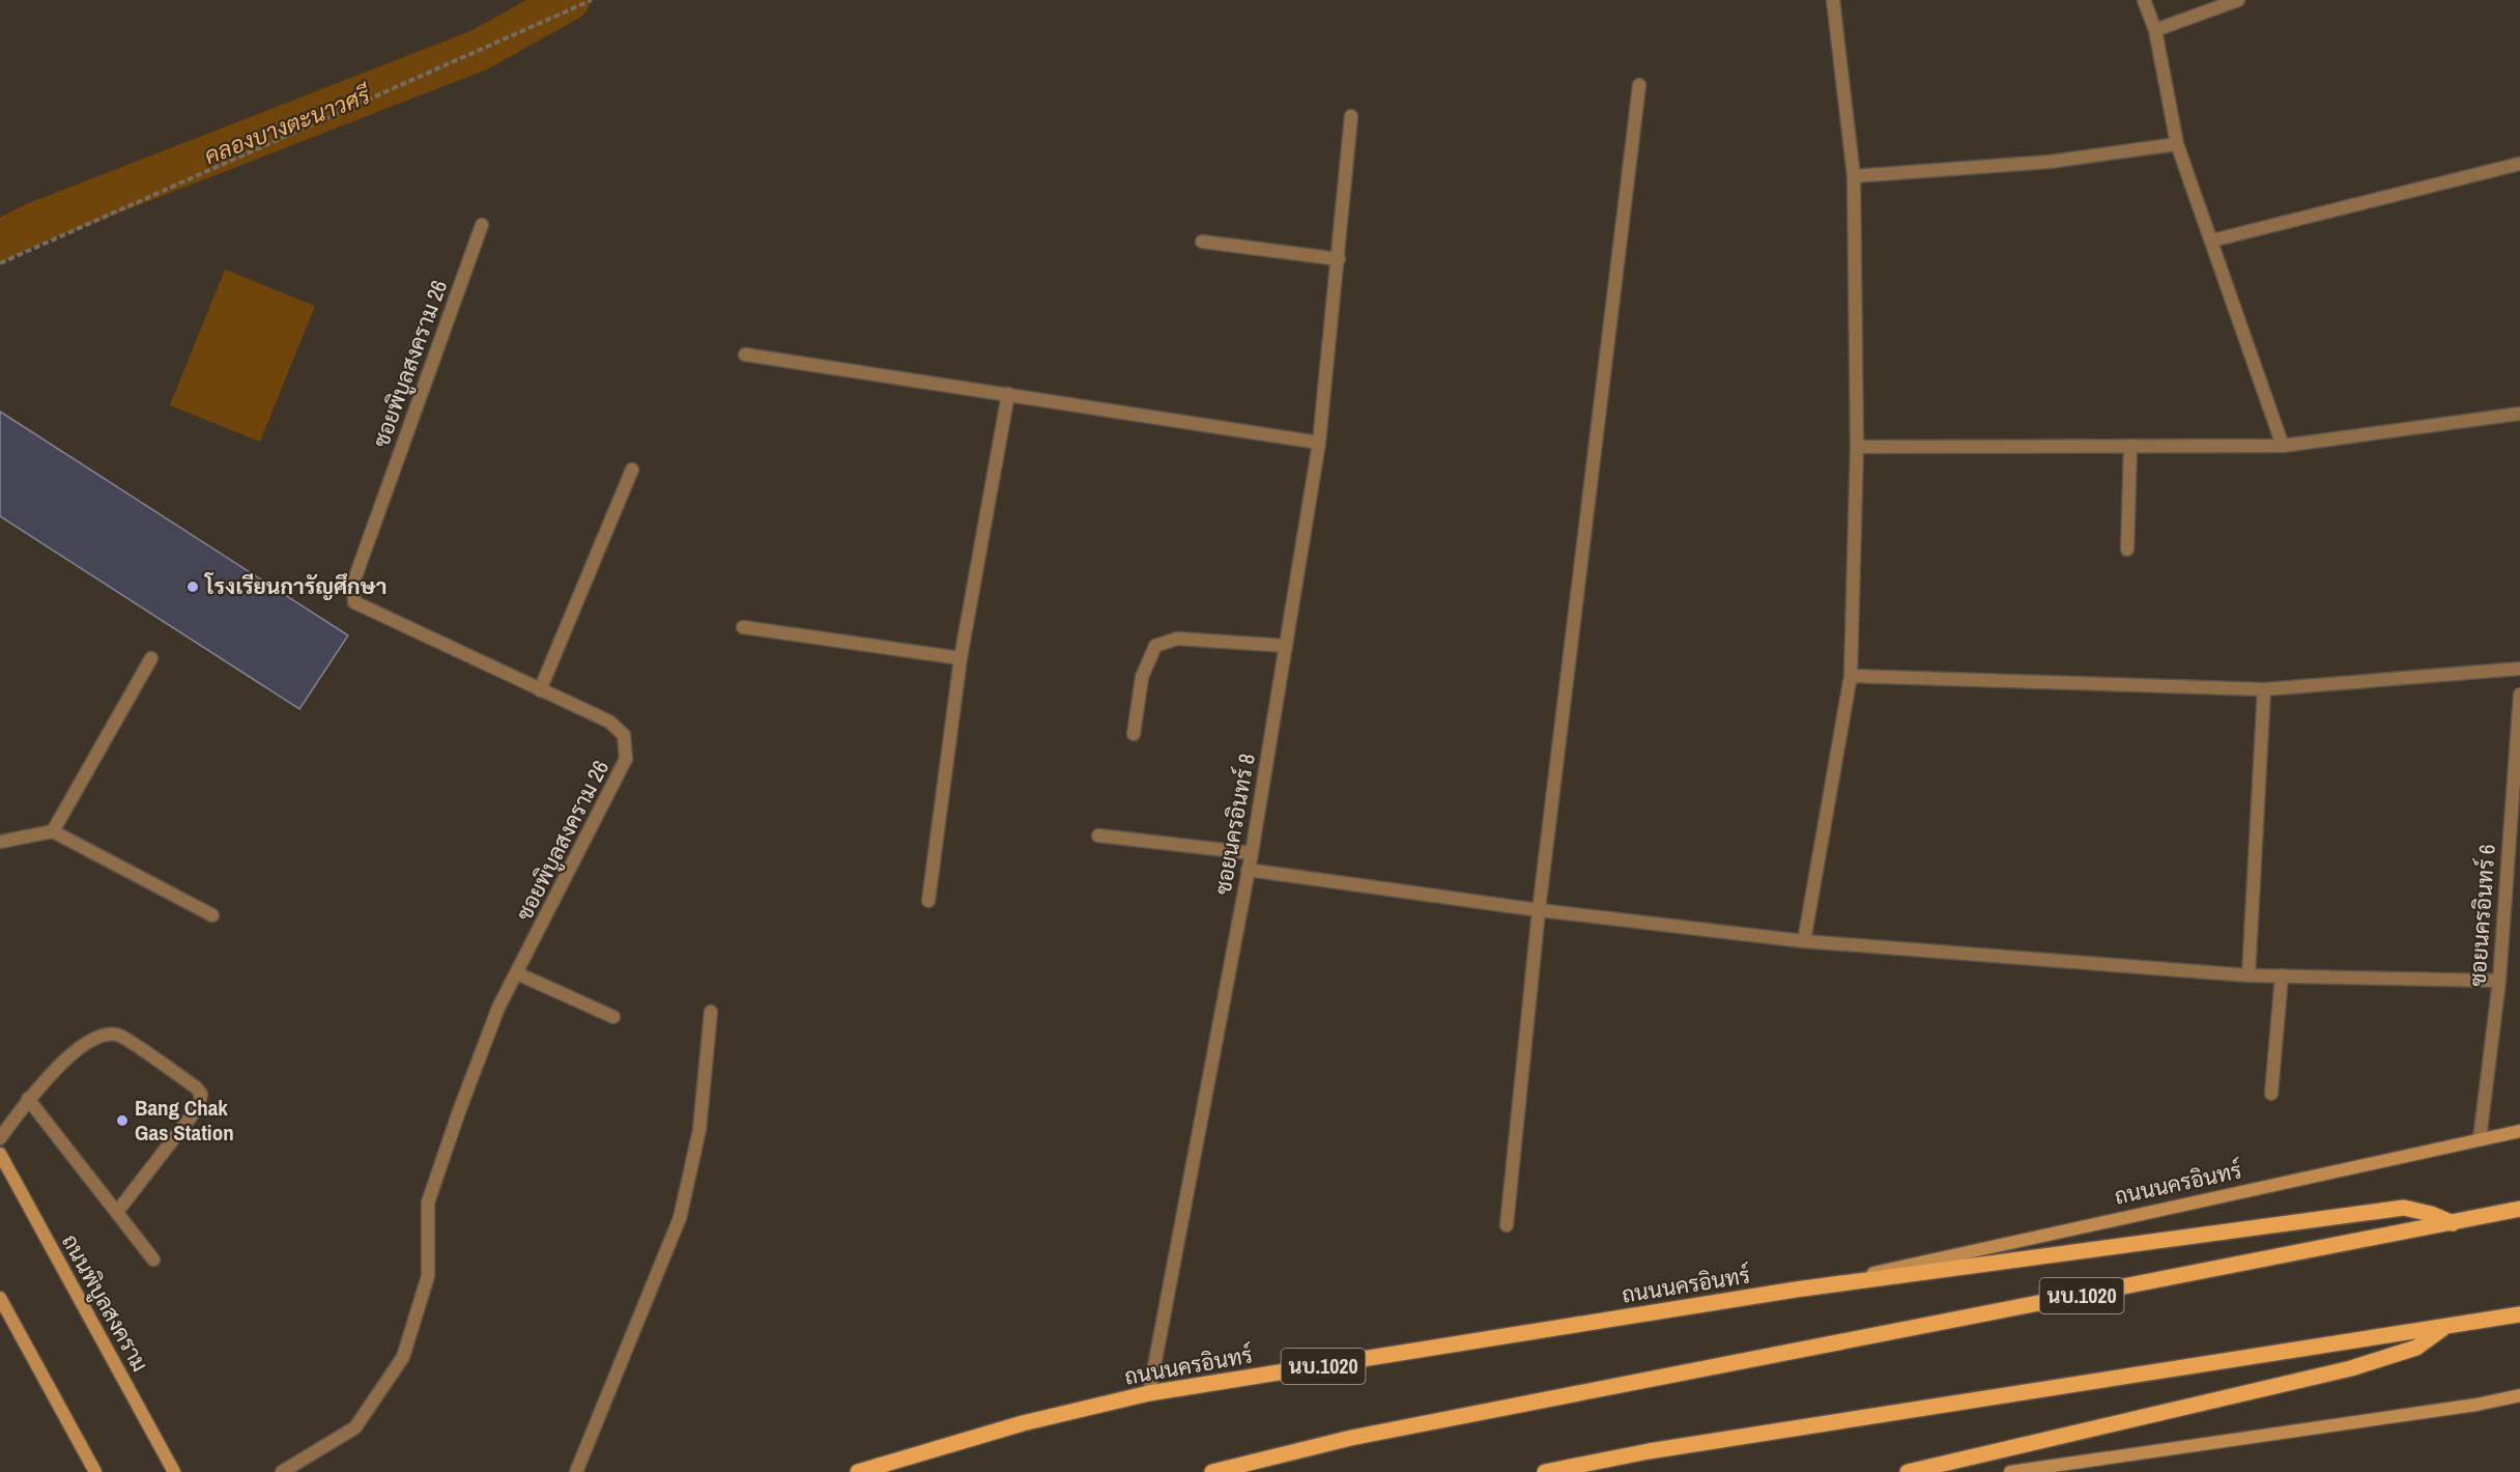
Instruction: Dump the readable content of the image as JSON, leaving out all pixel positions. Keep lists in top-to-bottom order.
{
  "streets": {
    "main road": ["ถนนนครอินทร์", "นบ.1020", "ถนนพิบูลสงคราม"],
    "street": ["ซอยพิบูลสงคราม 26", "ซอยนครอินทร์ 8", "ซอยนครอินทร์ 6"]
  },
  "crossings": [
    ["ซอยนครอินทร์ 8", "ถนนนครอินทร์"],
    ["ซอยนครอินทร์ 6", "ถนนนครอินทร์"]
  ],
  "water": ["คลองบางตะนาวศรี"],
  "places": ["โรงเรียนการัญศึกษา", "Bang Chak Gas Station"]
}
